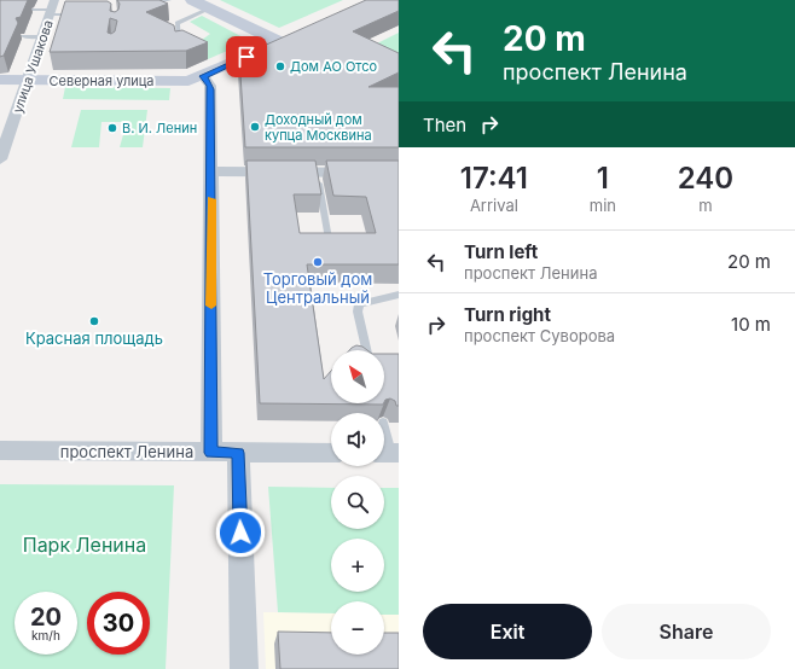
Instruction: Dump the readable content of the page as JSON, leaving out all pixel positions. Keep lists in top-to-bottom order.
{
  "streets": {
    "main road": ["Северная улица"],
    "street": ["улица Ушакова", "проспект Ленина"]
  },
  "crossings": [
    ["улица Ушакова", "Северная улица"]
  ],
  "parks": ["Парк Ленина"],
  "places": [
    "Дом АО Отсо",
    "Доходный дом купца Москвина",
    "В. И. Ленин",
    "Торговый дом Центральный",
    "Красная площадь"
  ],
  "north": "top left",
  "page": {
    "turn": ["20 m", "проспект Ленина"],
    "then": "Then",
    "eta": [
      "17:41",
      "Arrival",
      "1",
      "min",
      "240",
      "m"
    ],
    "list": [
      {
        "name": "Turn left",
        "note": "проспект Ленина",
        "value": "20 m"
      },
      {
        "name": "Turn right",
        "note": "проспект Суворова",
        "value": "10 m"
      }
    ],
    "map_buttons": ["+", "−"],
    "speed": "20 km/h",
    "limit": "30",
    "buttons": ["Exit", "Share"]
  }
}
